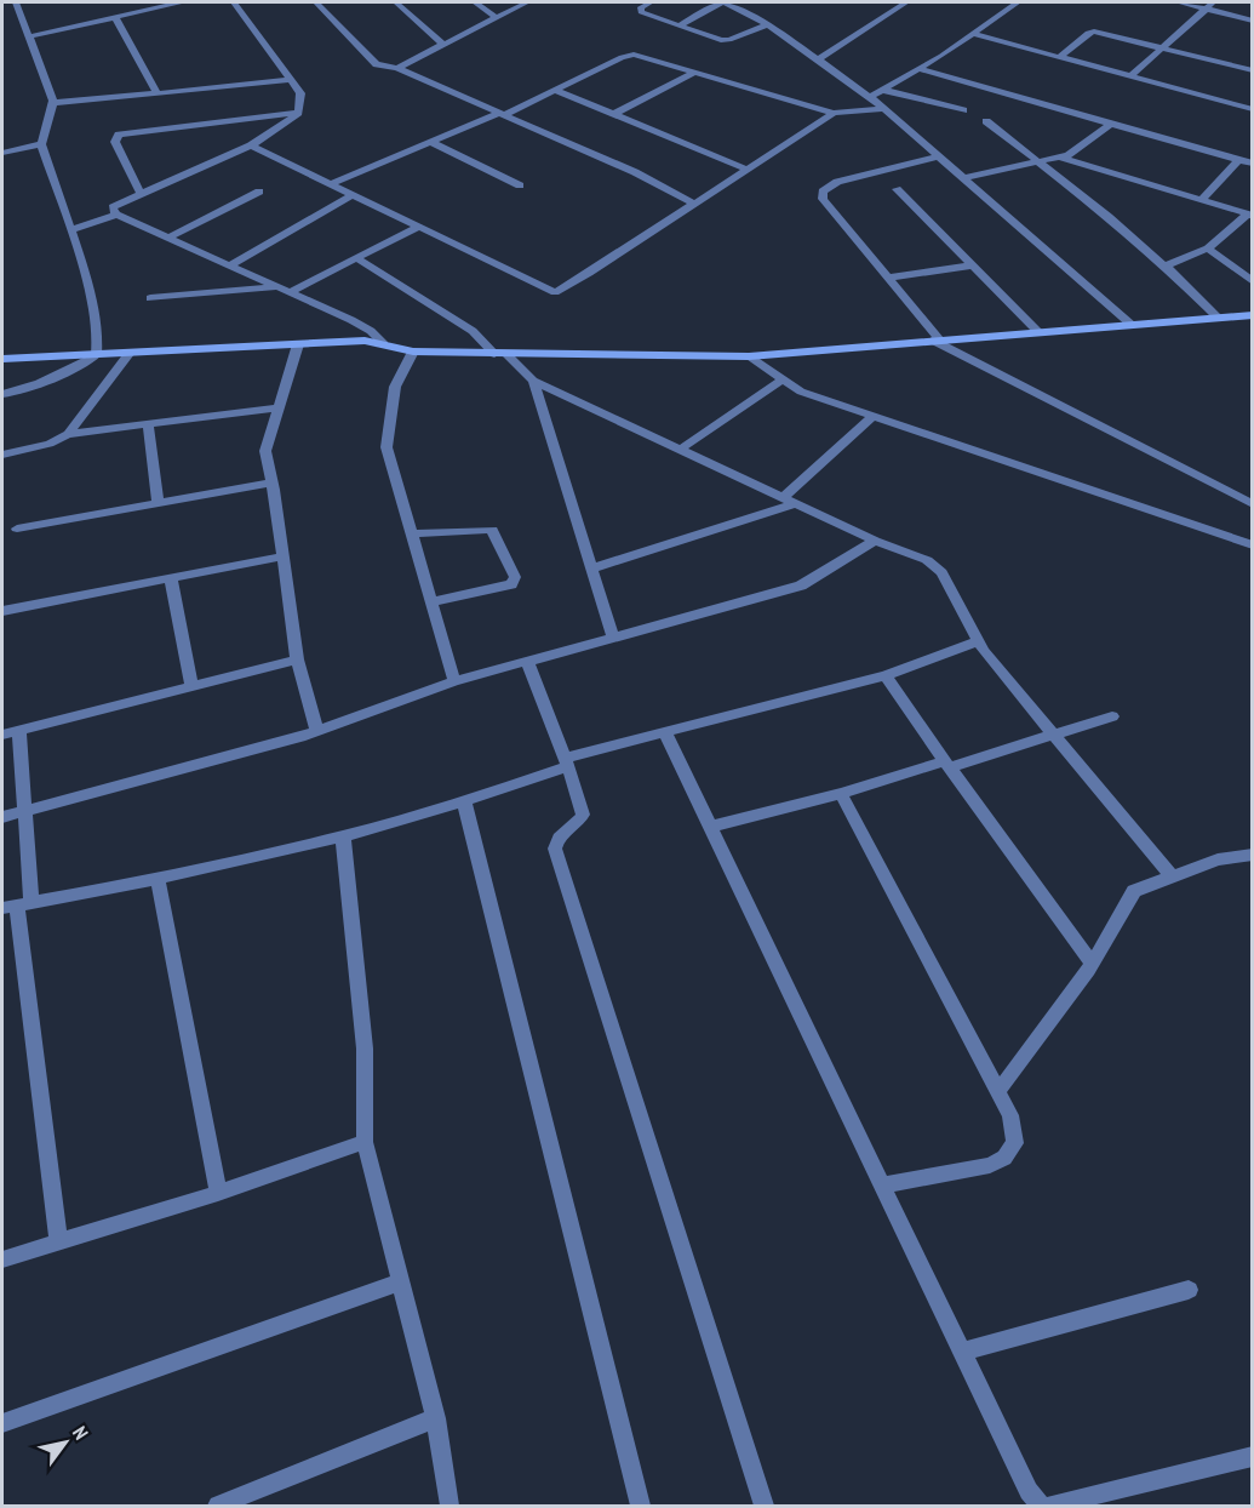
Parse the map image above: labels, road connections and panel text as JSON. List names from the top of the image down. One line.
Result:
{"north":"top right"}
